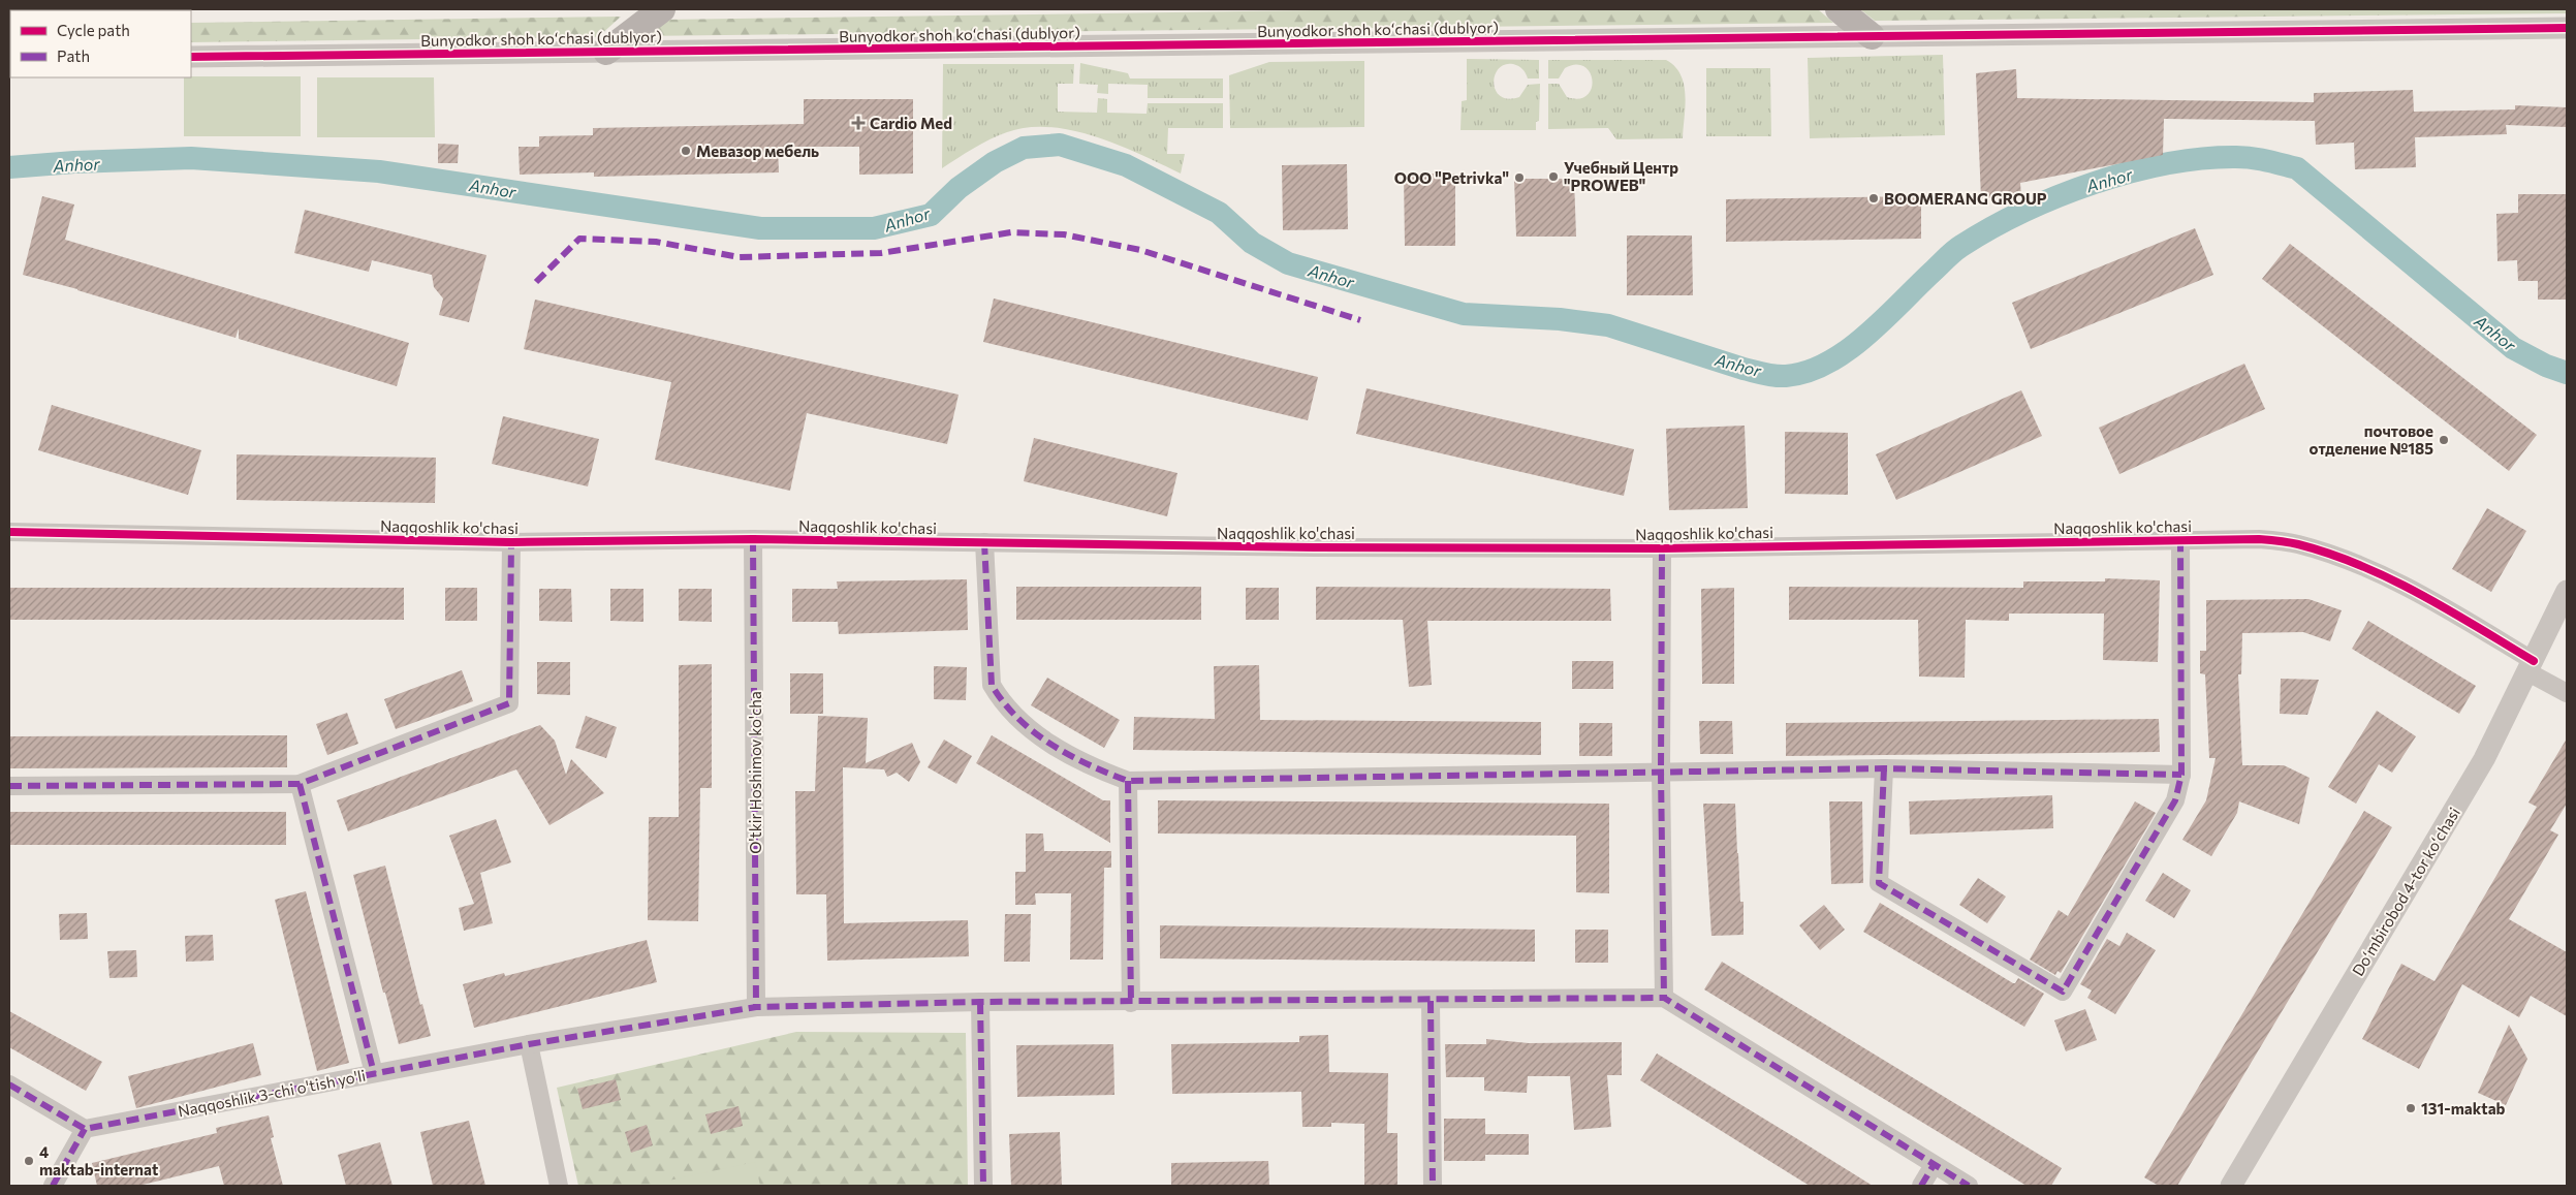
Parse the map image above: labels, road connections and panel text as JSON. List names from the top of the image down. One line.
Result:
{"streets":{"street":["Bunyodkor shoh koʻchasi (dublyor)","Naqqoshlik ko'chasi","O'tkir Hoshimov ko'cha","Doʻmbirobod 4-tor koʻchasi","Naqqoshlik 3-chi o'tish yo'li"]},"crossings":[["Naqqoshlik ko'chasi","O'tkir Hoshimov ko'cha"],["Naqqoshlik ko'chasi","Doʻmbirobod 4-tor koʻchasi"]],"water":["Anhor"],"places":{"health":["Cardio Med"],"other":["Мевазор мебель","Учебный Центр \"PROWEB\"","ООО \"Petrivka\"","BOOMERANG GROUP","почтовое отделение №185","131-maktab","4 maktab-internat"]},"legend":["Cycle path","Path"]}
